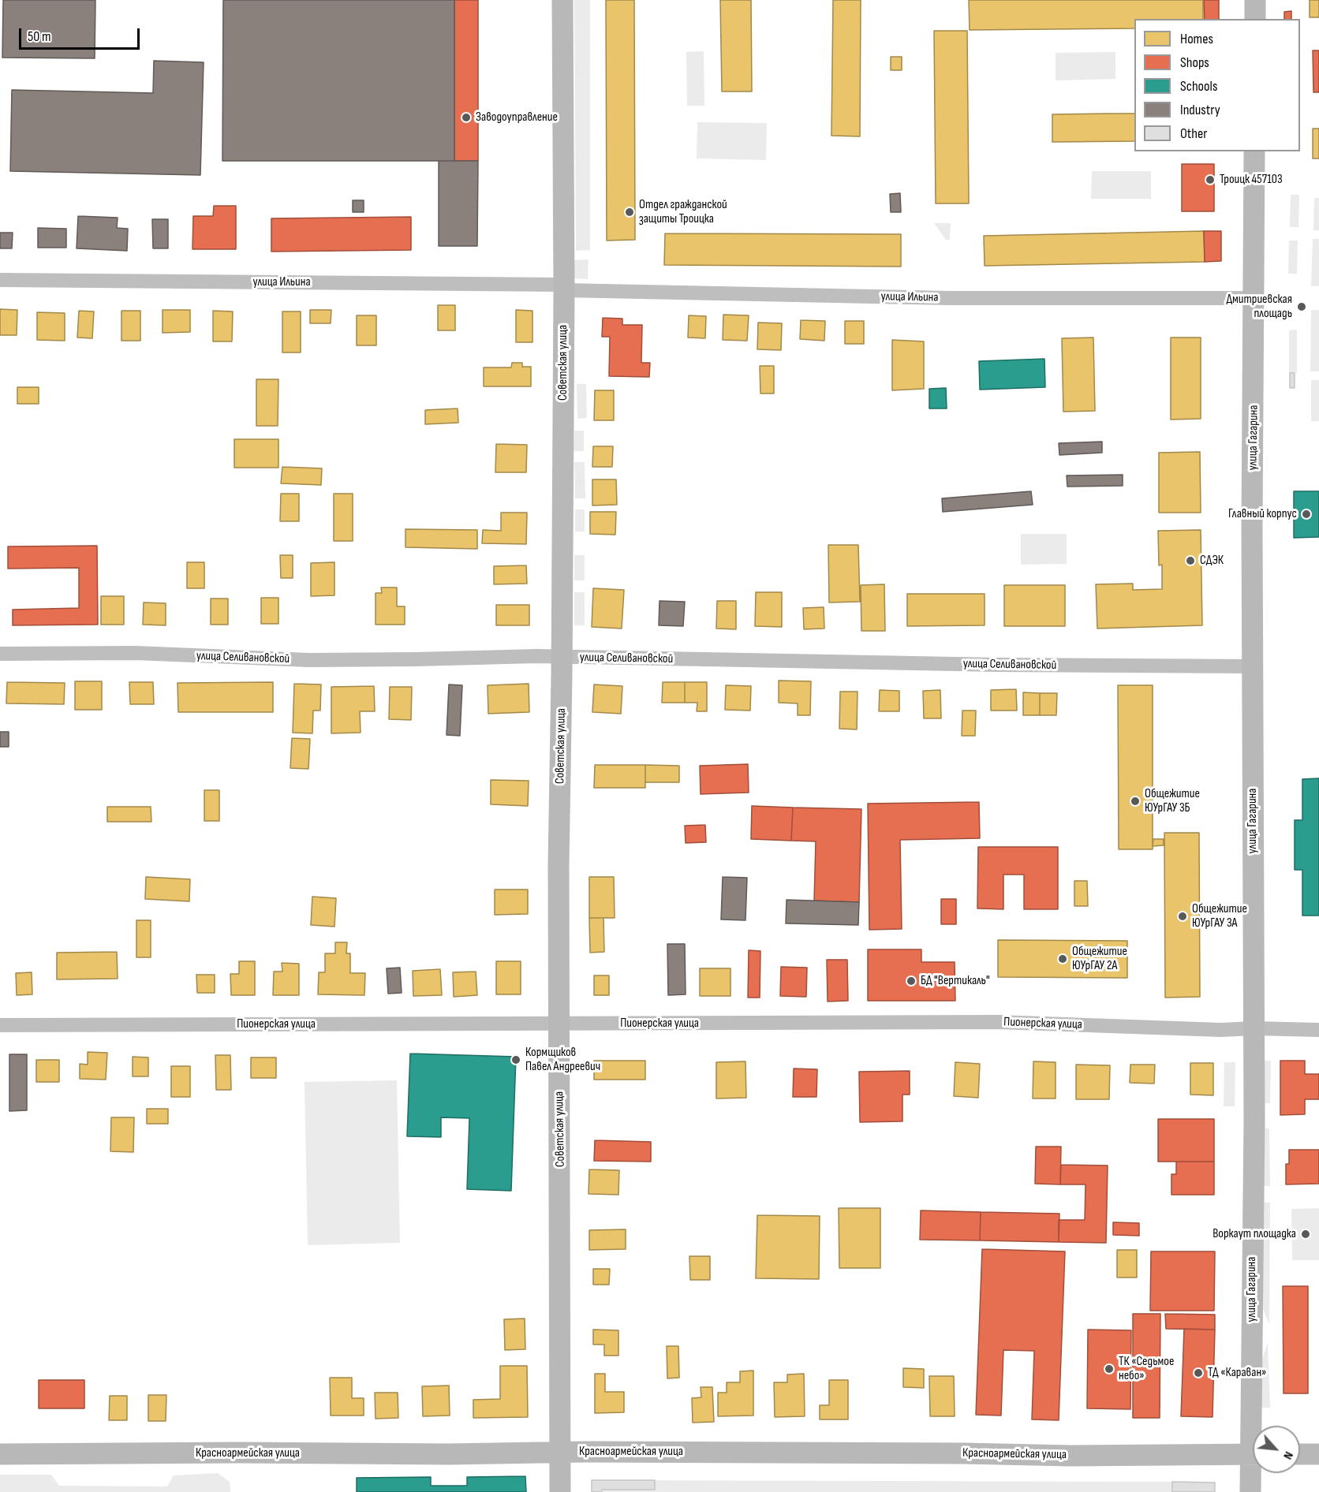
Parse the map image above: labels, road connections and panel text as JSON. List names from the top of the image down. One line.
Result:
{"streets":{"street":["улица Ильина","Советская улица","улица Гагарина","улица Селивановской","Пионерская улица","Красноармейская улица"]},"crossings":[["улица Ильина","Советская улица"],["улица Ильина","улица Гагарина"],["Советская улица","улица Селивановской"],["Советская улица","Пионерская улица"],["Советская улица","Красноармейская улица"],["улица Гагарина","улица Селивановской"],["улица Гагарина","Пионерская улица"]],"places":["Заводоуправление","Троицк 457103","Отдел гражданской защиты Троицка","Дмитриевская площадь","Главный корпус","СДЭК","Общежитие ЮУрГАУ 3Б","Общежитие ЮУрГАУ 3А","Общежитие ЮУрГАУ 2А","БД \"Вертикаль\"","Кормщиков Павел Андреевич","Воркаут площадка","ТК «Седьмое небо»","ТД «Караван»"],"legend":["Homes","Shops","Schools","Industry","Other"],"scale_bar":"50 m","north":"bottom right"}
